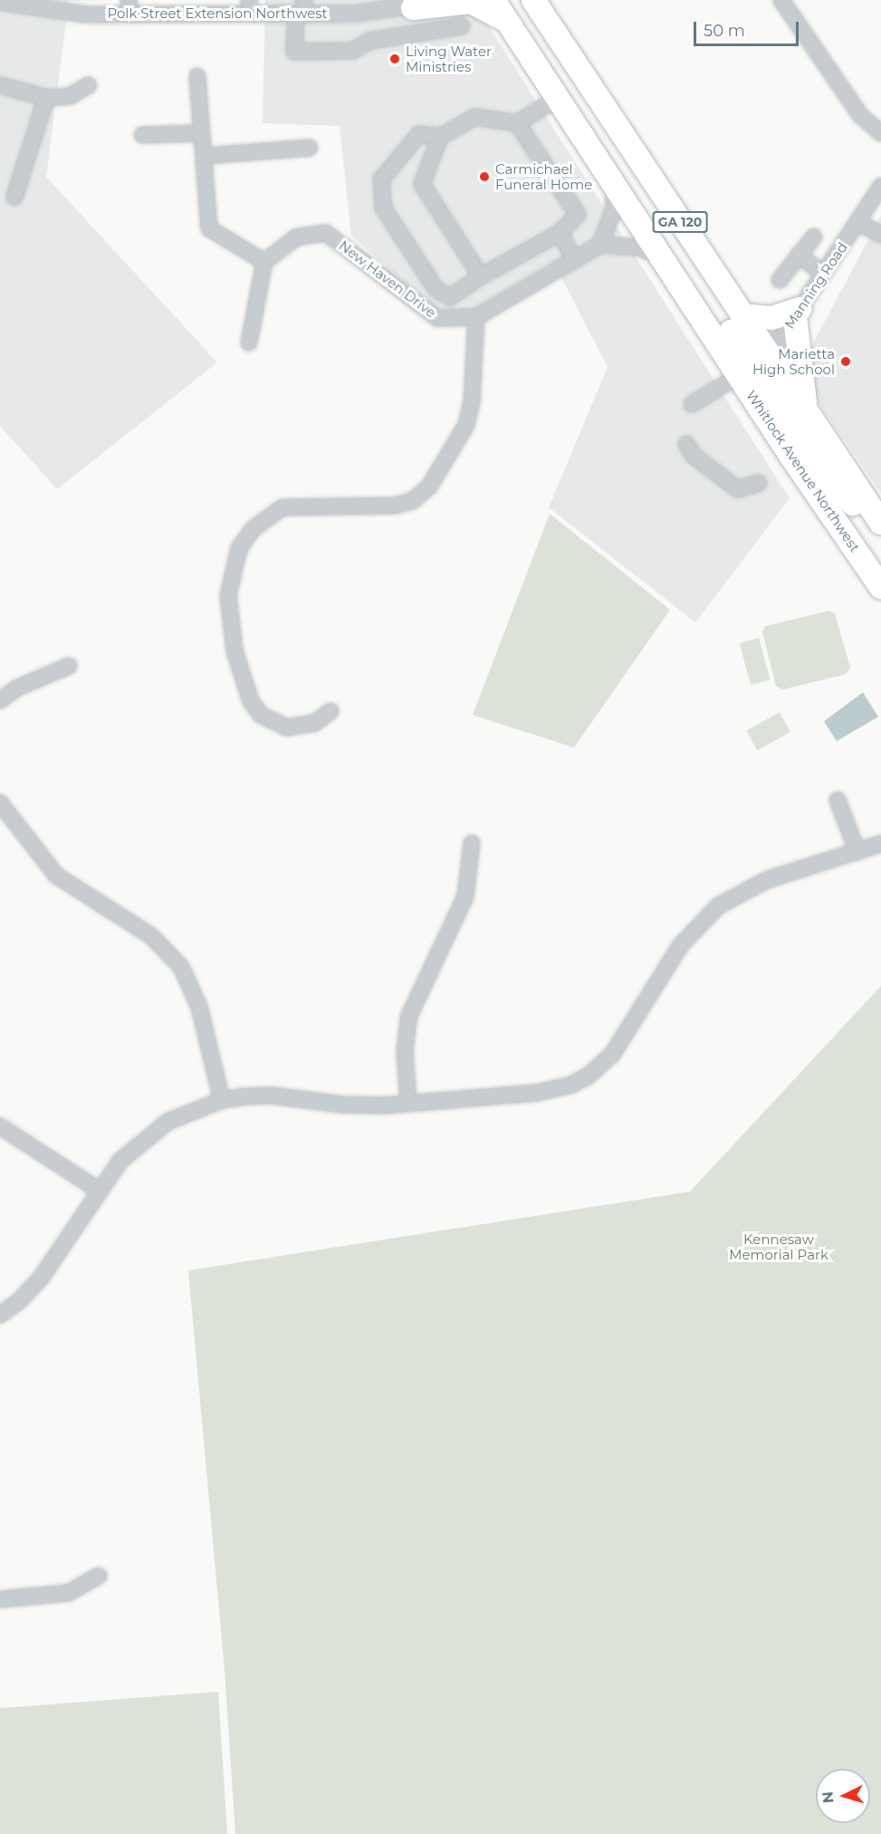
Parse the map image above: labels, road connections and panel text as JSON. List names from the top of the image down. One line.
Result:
{"streets":{"highway":["GA 120","Whitlock Avenue Northwest"],"street":["Polk Street Extension Northwest","New Haven Drive","Manning Road"]},"crossings":[["Manning Road","Whitlock Avenue Northwest"]],"parks":["Kennesaw Memorial Park"],"places":["Living Water Ministries","Carmichael Funeral Home","Marietta High School"],"scale_bar":"50 m","north":"left"}
